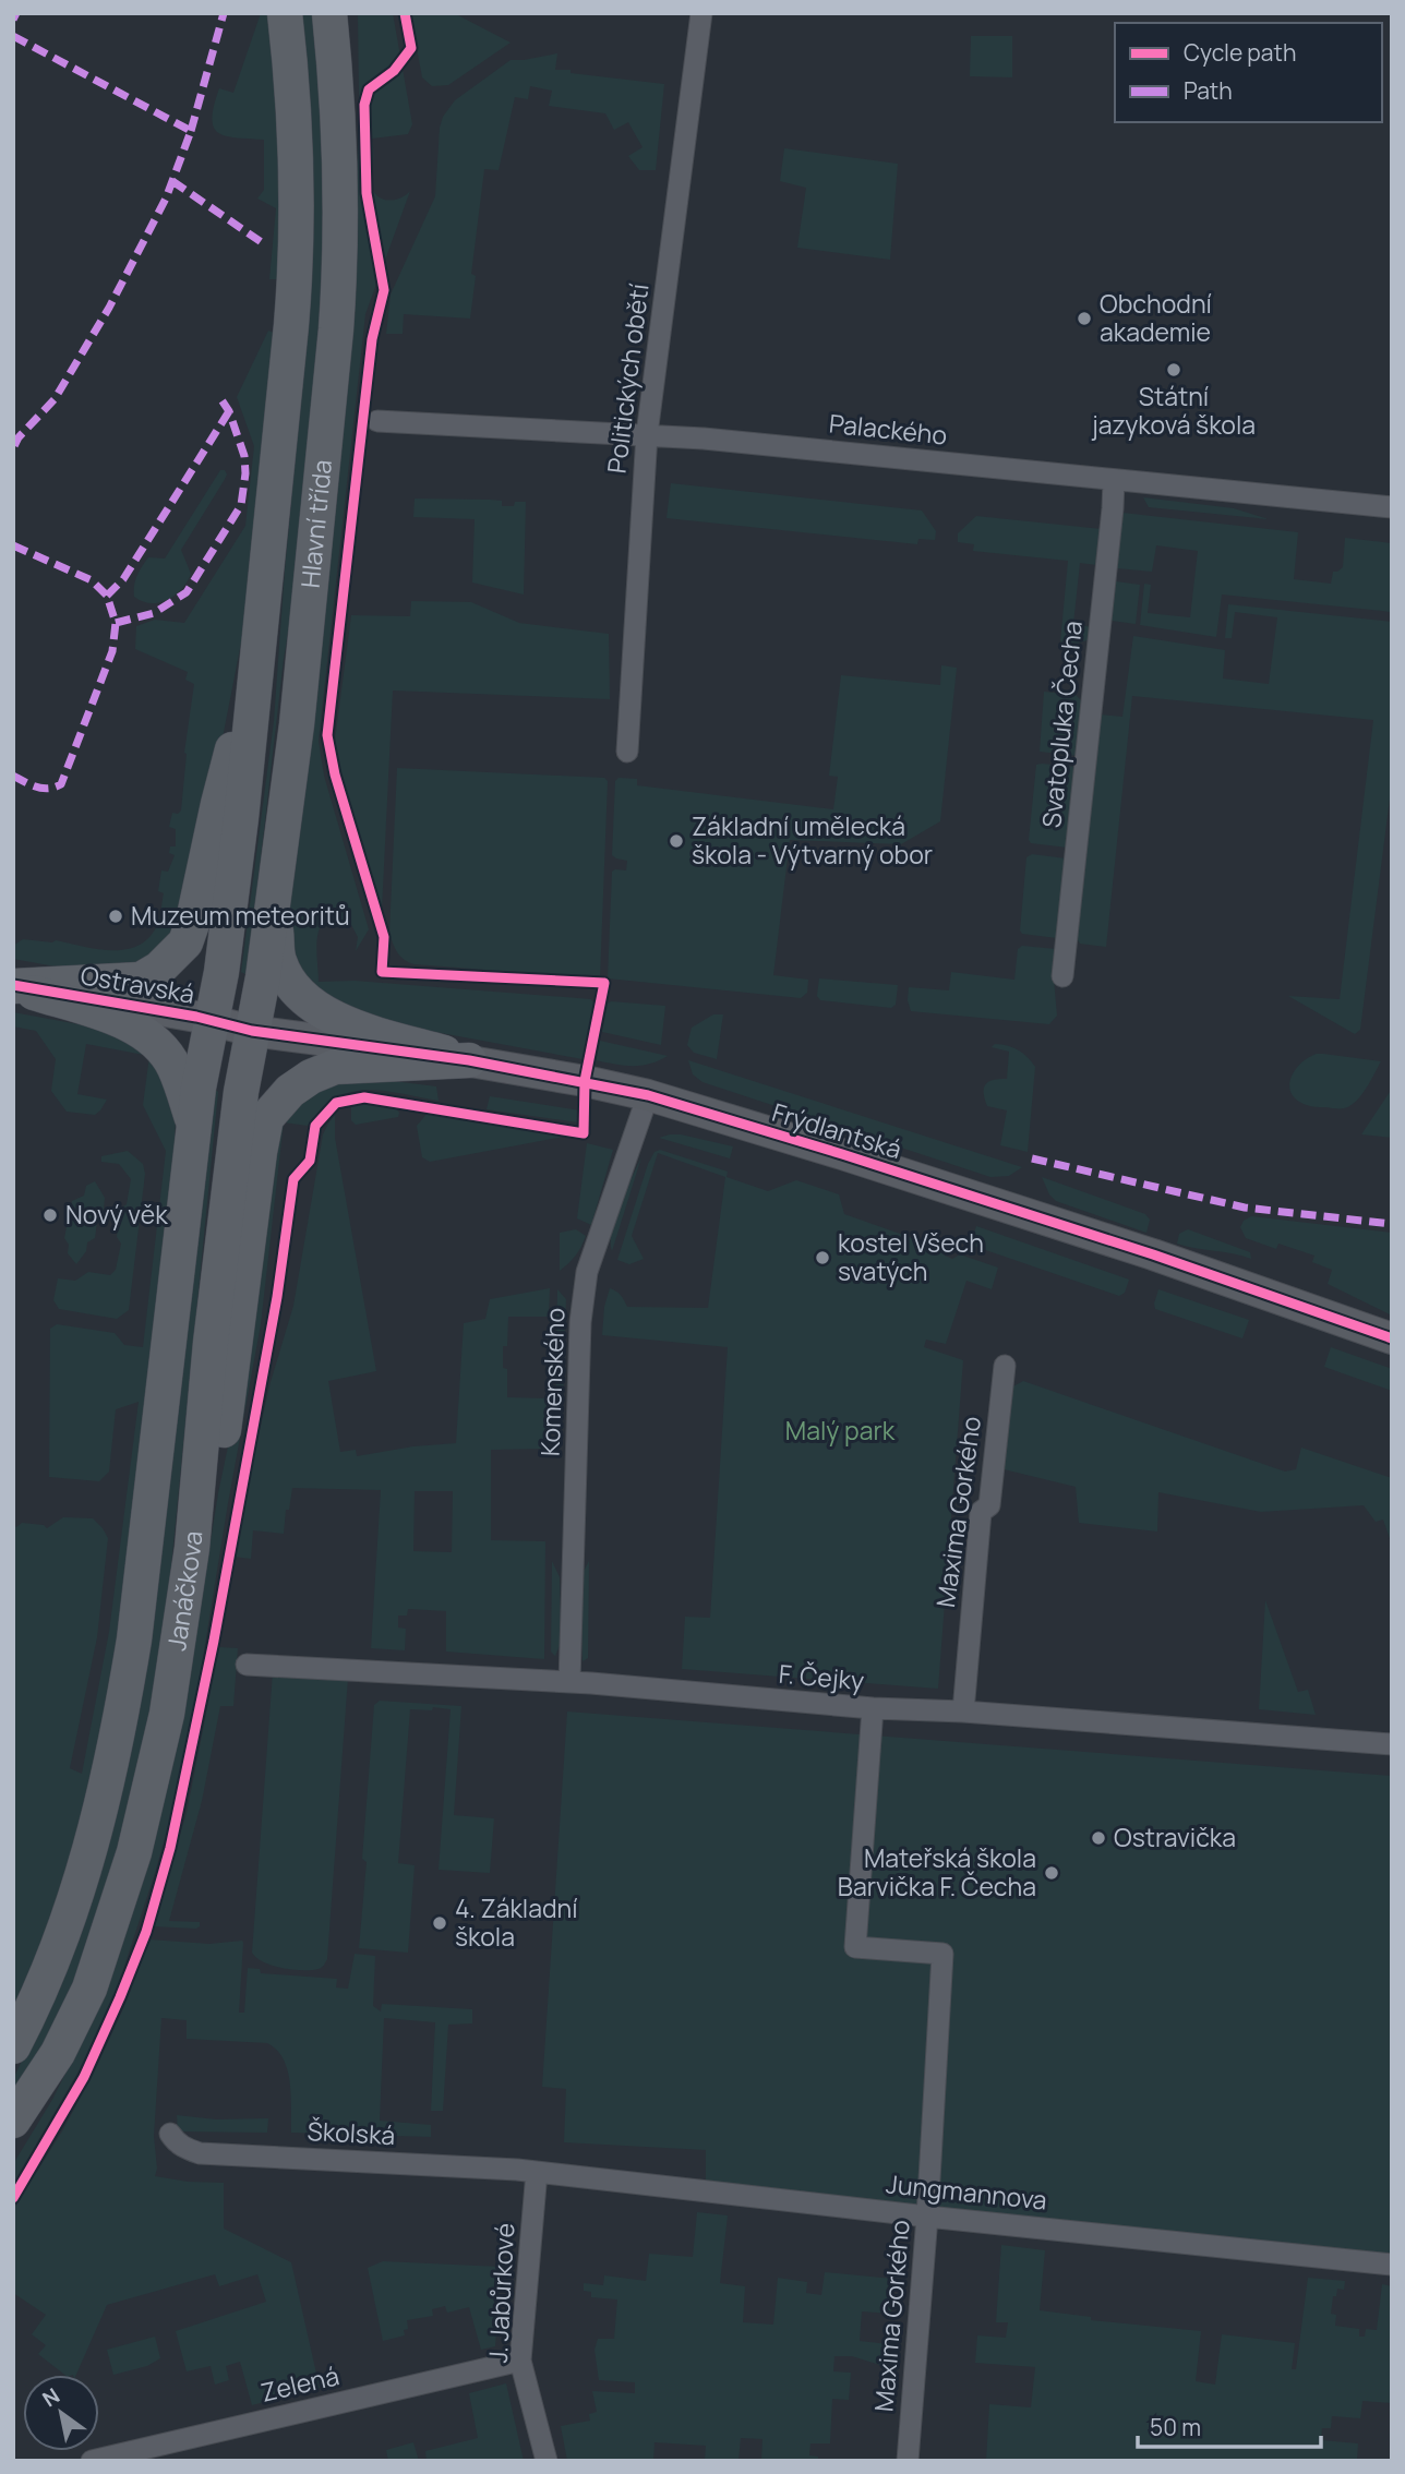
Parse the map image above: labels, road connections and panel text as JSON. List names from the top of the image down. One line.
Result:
{"streets":{"main road":["Hlavní třída","Janáčkova"],"street":["Politických obětí","Palackého","Svatopluka Čecha","Ostravská","Frýdlantská","Komenského","Maxima Gorkého","F. Čejky","Školská","Jungmannova","J. Jabůrkové","Zelená"]},"crossings":[["Politických obětí","Palackého"],["Palackého","Svatopluka Čecha"],["Hlavní třída","Ostravská"],["Hlavní třída","Frýdlantská"],["Hlavní třída","Janáčkova"],["Ostravská","Frýdlantská"],["Ostravská","Janáčkova"],["Frýdlantská","Komenského"],["Frýdlantská","Janáčkova"],["Komenského","F. Čejky"],["Maxima Gorkého","F. Čejky"],["Maxima Gorkého","Jungmannova"],["Školská","Jungmannova"],["Školská","J. Jabůrkové"],["Jungmannova","J. Jabůrkové"],["J. Jabůrkové","Zelená"]],"parks":["Malý park"],"places":["Obchodní akademie","Státní jazyková škola","Základní umělecká škola - Výtvarný obor","Muzeum meteoritů","Nový věk","kostel Všech svatých","Ostravička","Mateřská škola Barvička F. Čecha","4. Základní škola"],"legend":["Cycle path","Path"],"scale_bar":"50 m","north":"top left"}
